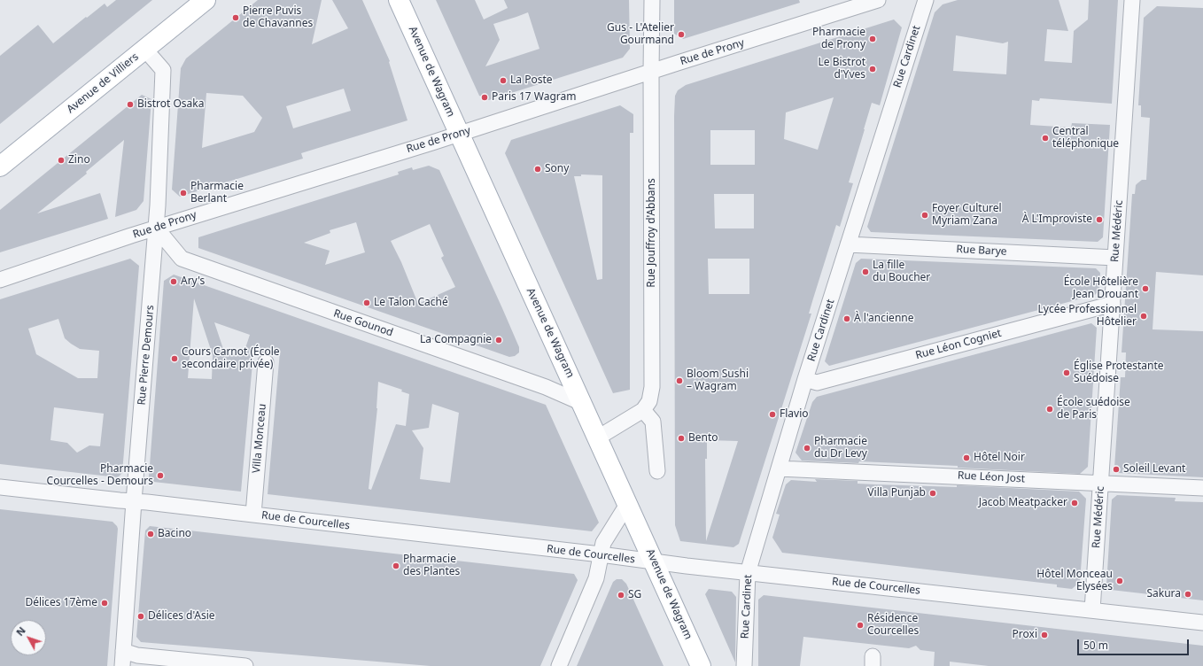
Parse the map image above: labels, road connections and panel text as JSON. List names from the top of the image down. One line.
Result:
{"streets":{"main road":["Avenue de Wagram","Avenue de Villiers"],"street":["Rue de Prony","Rue Cardinet","Rue Médéric","Rue Jouffroy d'Abbans","Rue Barye","Rue Gounod","Rue Léon Cogniet","Rue Pierre Demours","Villa Monceau","Rue Léon Jost","Rue de Courcelles"]},"crossings":[["Rue de Prony","Avenue de Wagram"],["Rue de Prony","Rue Jouffroy d'Abbans"],["Rue de Prony","Rue Gounod"],["Rue de Prony","Rue Pierre Demours"],["Rue Cardinet","Rue Barye"],["Rue Cardinet","Rue Léon Cogniet"],["Rue Cardinet","Rue Léon Jost"],["Rue Cardinet","Rue de Courcelles"],["Avenue de Wagram","Rue Gounod"],["Avenue de Wagram","Rue de Courcelles"],["Avenue de Villiers","Rue Pierre Demours"],["Rue Médéric","Rue Barye"],["Rue Médéric","Rue Léon Cogniet"],["Rue Médéric","Rue Léon Jost"],["Rue Médéric","Rue de Courcelles"],["Rue Gounod","Rue Pierre Demours"],["Rue Pierre Demours","Rue de Courcelles"],["Villa Monceau","Rue de Courcelles"]],"places":["Pierre Puvis de Chavannes","Gus - L'Atelier Gourmand","Pharmacie de Prony","Le Bistrot d'Yves","La Poste","Paris 17 Wagram","Bistrot Osaka","Central téléphonique","Zino","Sony","Pharmacie Berlant","Foyer Culturel Myriam Zana","À L'Improviste","La fille du Boucher","Ary's","École Hôtelière Jean Drouant","Le Talon Caché","Lycée Professionnel Hôtelier","À l'ancienne","La Compagnie","Cours Carnot (École secondaire privée)","Église Protestante Suédoise","Bloom Sushi – Wagram","École suédoise de Paris","Flavio","Bento","Pharmacie du Dr Levy","Hôtel Noir","Soleil Levant","Pharmacie Courcelles - Demours","Villa Punjab","Jacob Meatpacker","Bacino","Pharmacie des Plantes","Hôtel Monceau Elysées","Sakura","SG","Délices 17ème","Délices d'Asie","Résidence Courcelles","Proxi"],"scale_bar":"50 m","north":"top left"}
